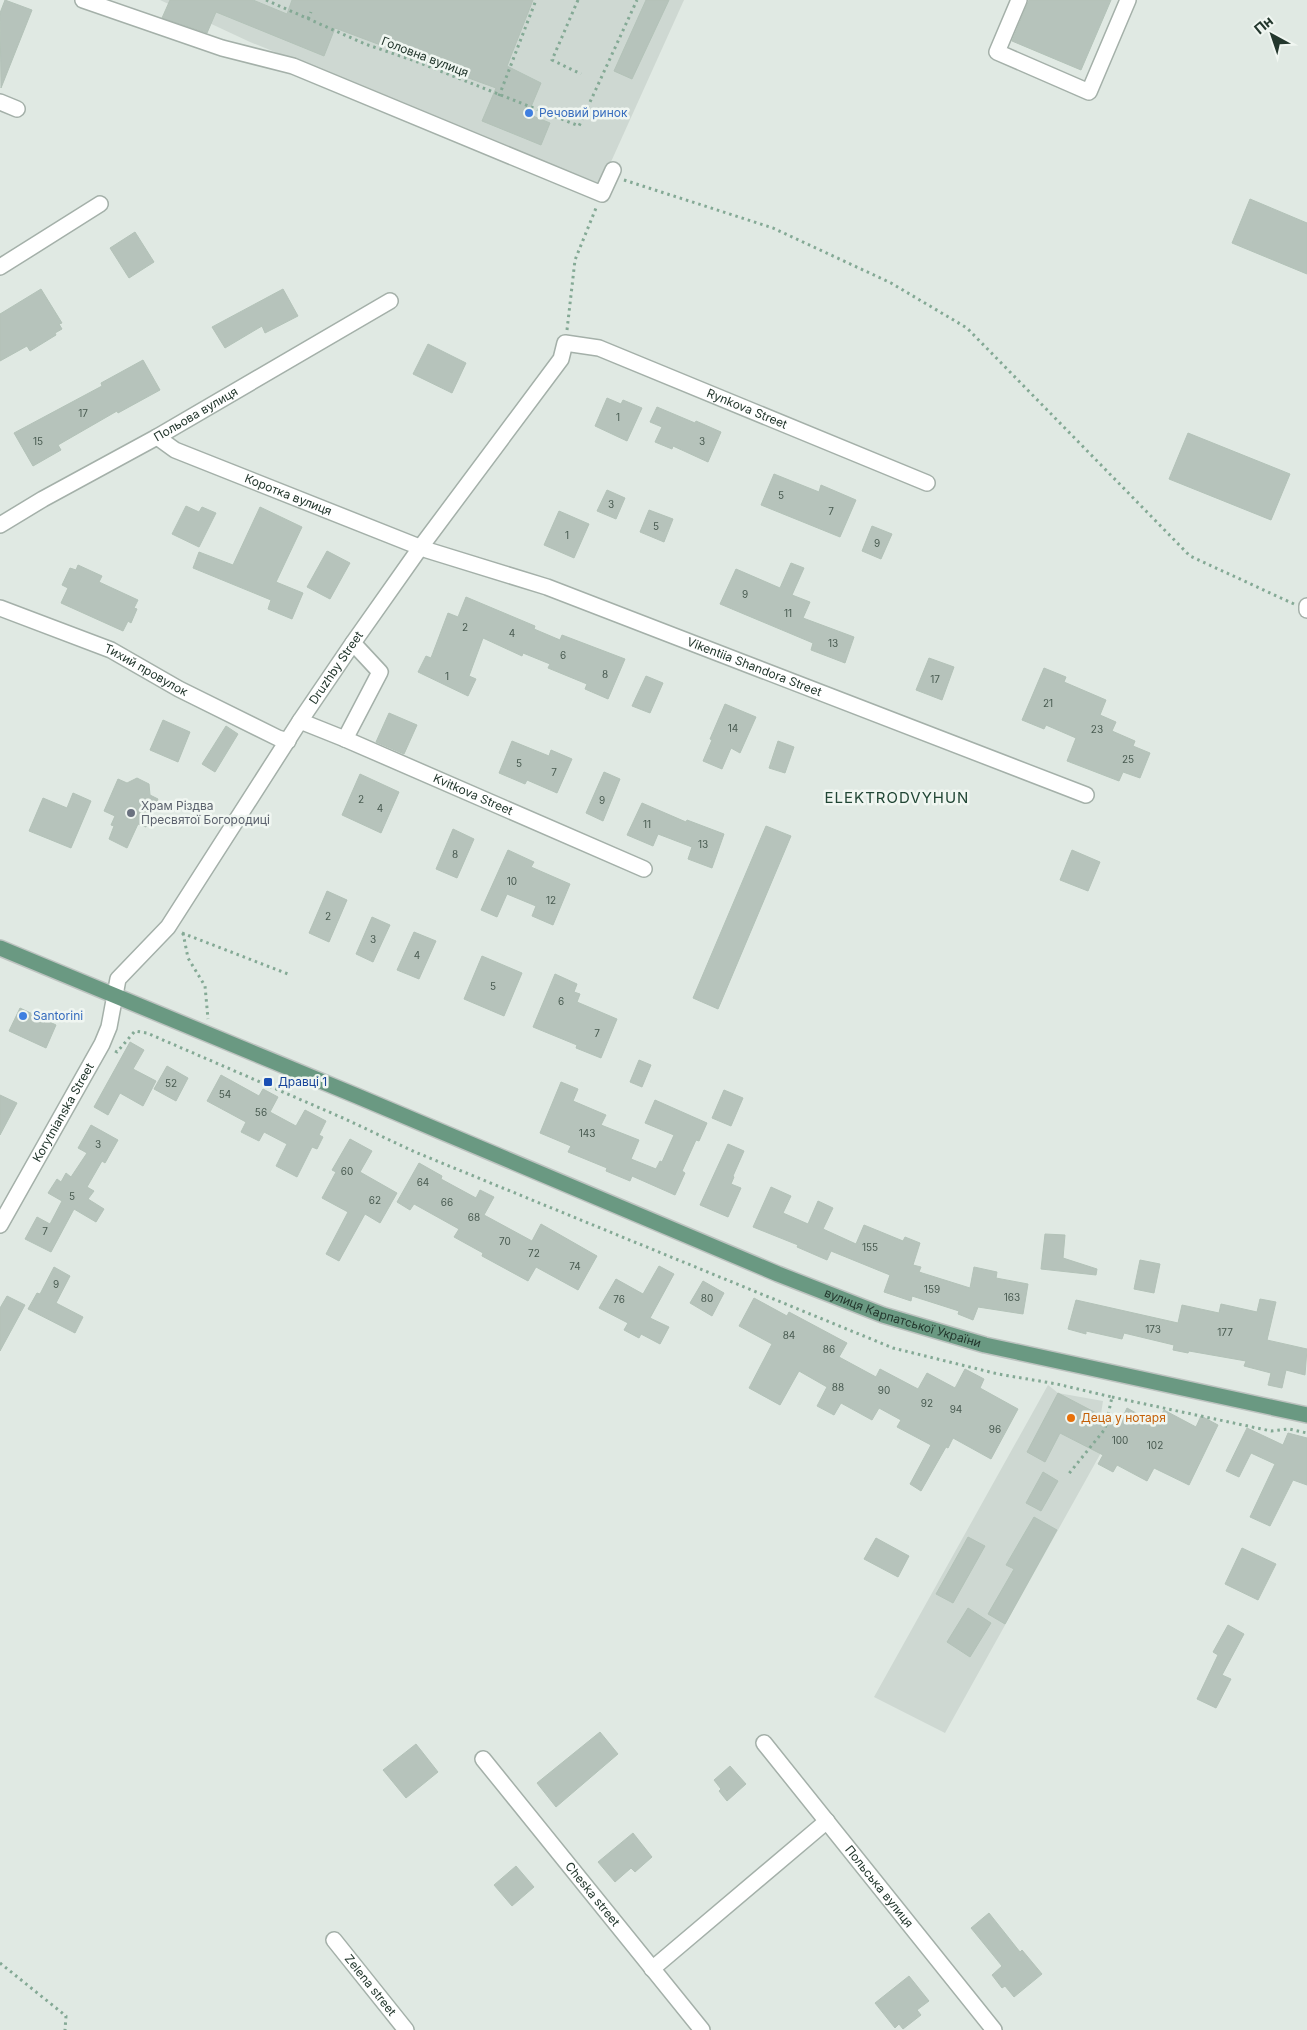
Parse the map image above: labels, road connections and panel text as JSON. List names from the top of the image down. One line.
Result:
{"streets":{"main road":["вулиця Карпатської України"],"street":["Rynkova Street","Польова вулиця","Коротка вулиця","Vikentiia Shandora Street","Druzhby Street","Тихий провулок","Kvitkova Street","Korytnianska Street","Польська вулиця","Cheska street","Zelena street"],"path":["Головна вулиця"]},"crossings":[["Rynkova Street","Druzhby Street"],["Польова вулиця","Коротка вулиця"],["Коротка вулиця","Vikentiia Shandora Street"],["Коротка вулиця","Druzhby Street"],["Vikentiia Shandora Street","Druzhby Street"],["Druzhby Street","Тихий провулок"],["Druzhby Street","Kvitkova Street"],["Druzhby Street","Korytnianska Street"],["Druzhby Street","вулиця Карпатської України"],["Korytnianska Street","вулиця Карпатської України"]],"districts":["ELEKTRODVYHUN"],"places":{"other":["Речовий ринок","Храм Різдва Пресвятої Богородиці","Santorini","Деца у нотаря"],"transit":["Дравці 1"]},"house_numbers":["17","1","15","3","5","3","7","5","1","9","9","11","2","4","13","6","8","1","17","21","14","23","25","5","7","2","9","4","11","13","8","10","12","2","3","4","5","6","7","52","54","56","143","3","60","64","5","62","66","68","7","70","155","72","74","9","159","163","80","76","173","177","84","86","88","90","92","94","96","100","102"],"north":"top left"}
